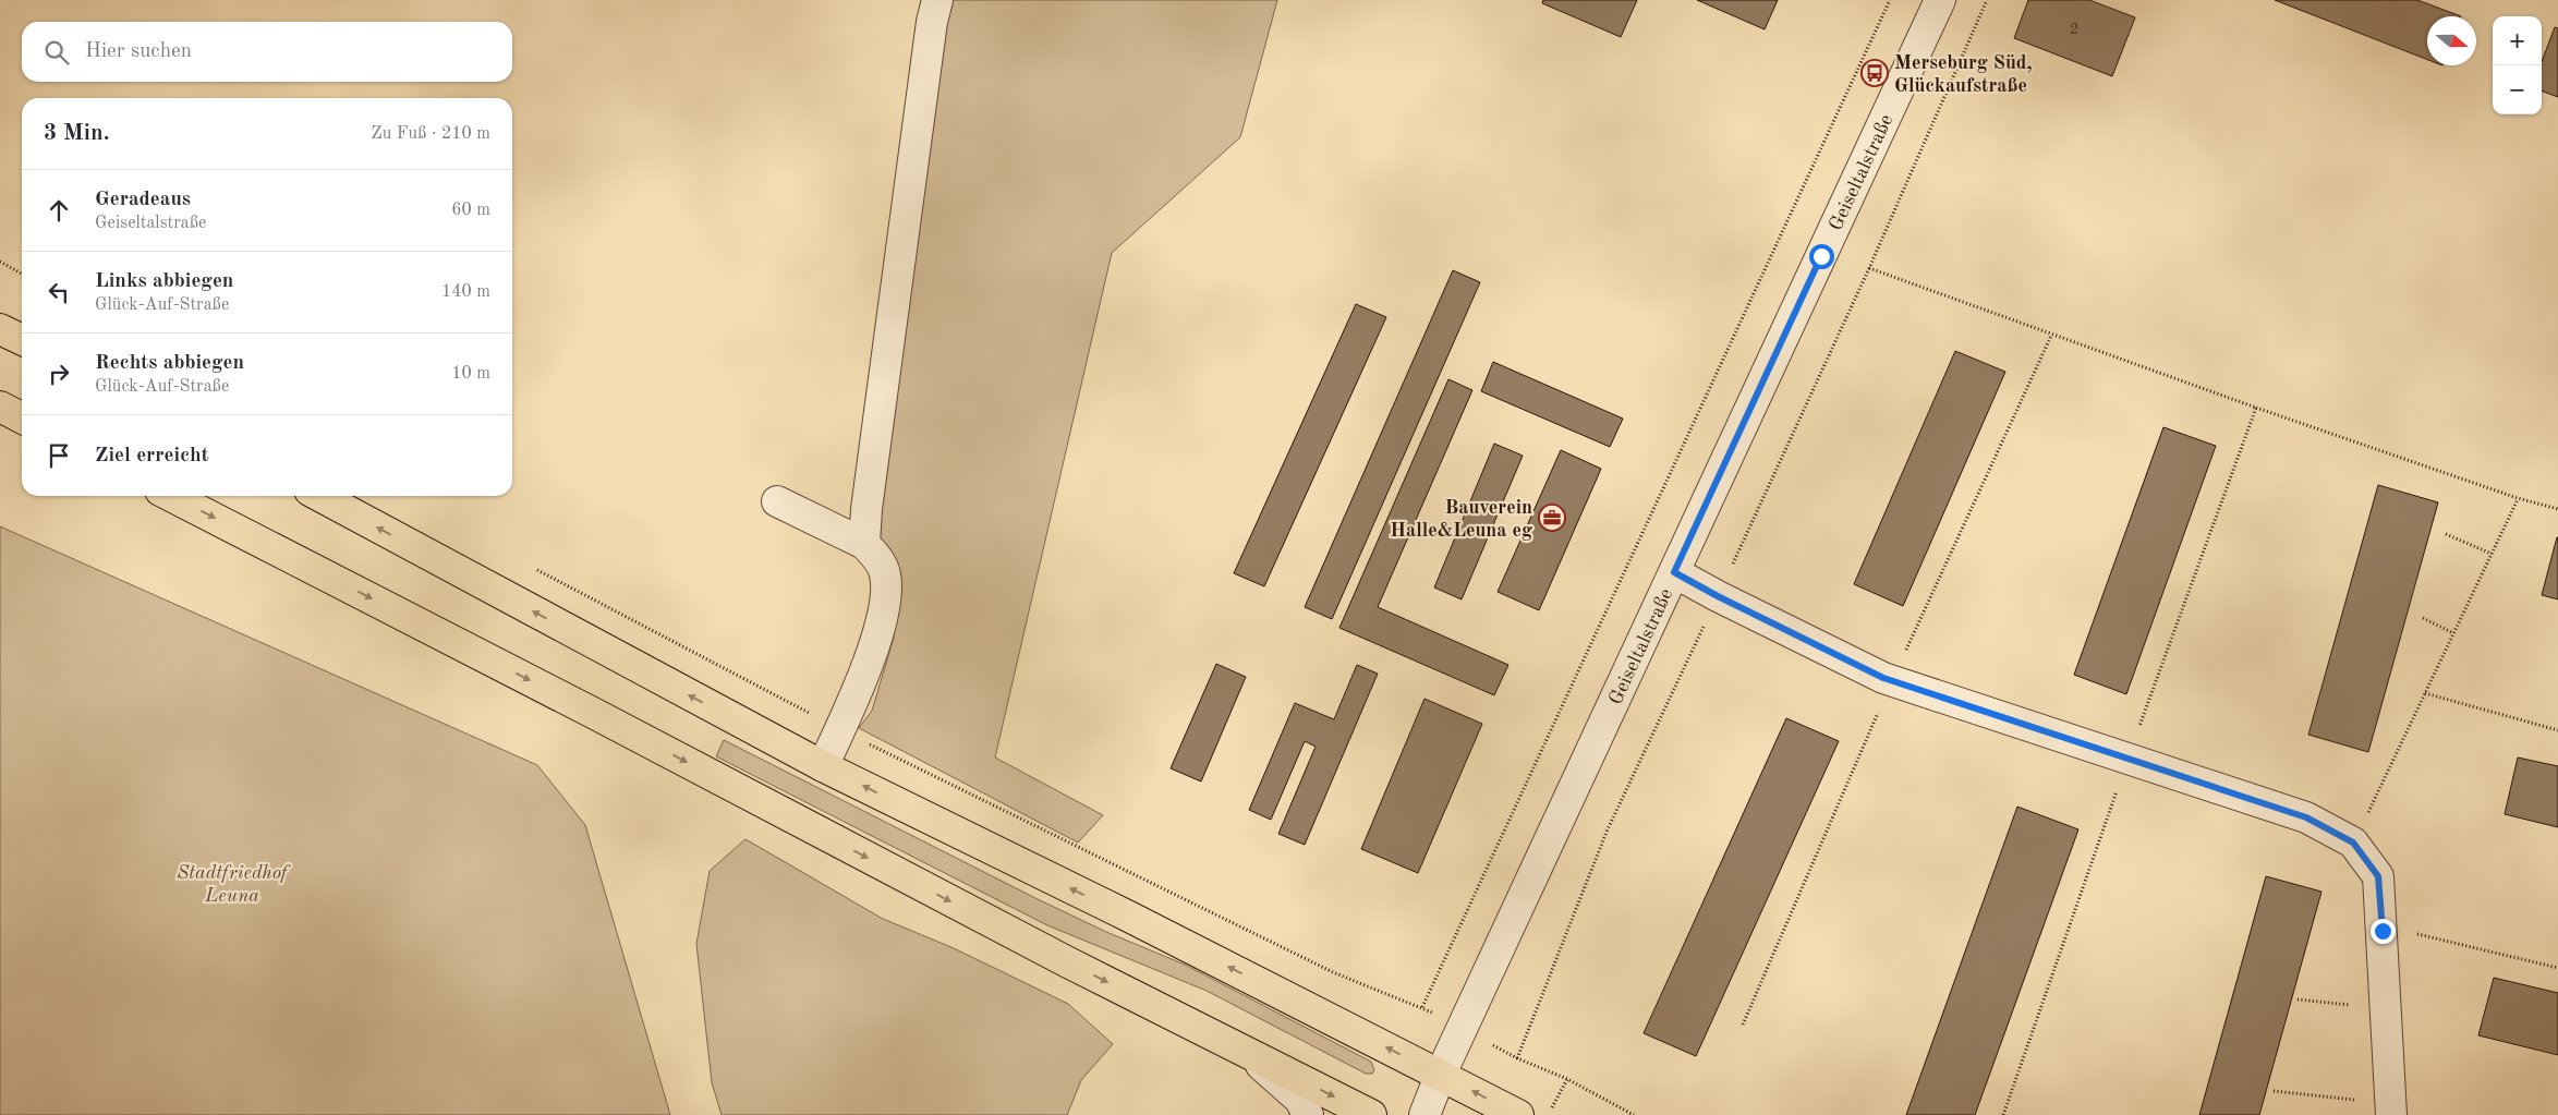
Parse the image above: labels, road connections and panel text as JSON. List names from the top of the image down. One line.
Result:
{"streets":{"street":["Geiseltalstraße"]},"parks":["Stadtfriedhof Leuna"],"places":{"bus stop":["Merseburg Süd, Glückaufstraße"],"office":["Bauverein Halle&Leuna eg"]},"house_numbers":["2"],"north":"right","page":{"map_buttons":["+","−"],"search":"Hier suchen","heading":["3 Min.","Zu Fuß · 210 m"],"list":[["Geradeaus","Geiseltalstraße","60 m"],["Links abbiegen","Glück-Auf-Straße","140 m"],["Rechts abbiegen","Glück-Auf-Straße","10 m"],"Ziel erreicht"]}}
